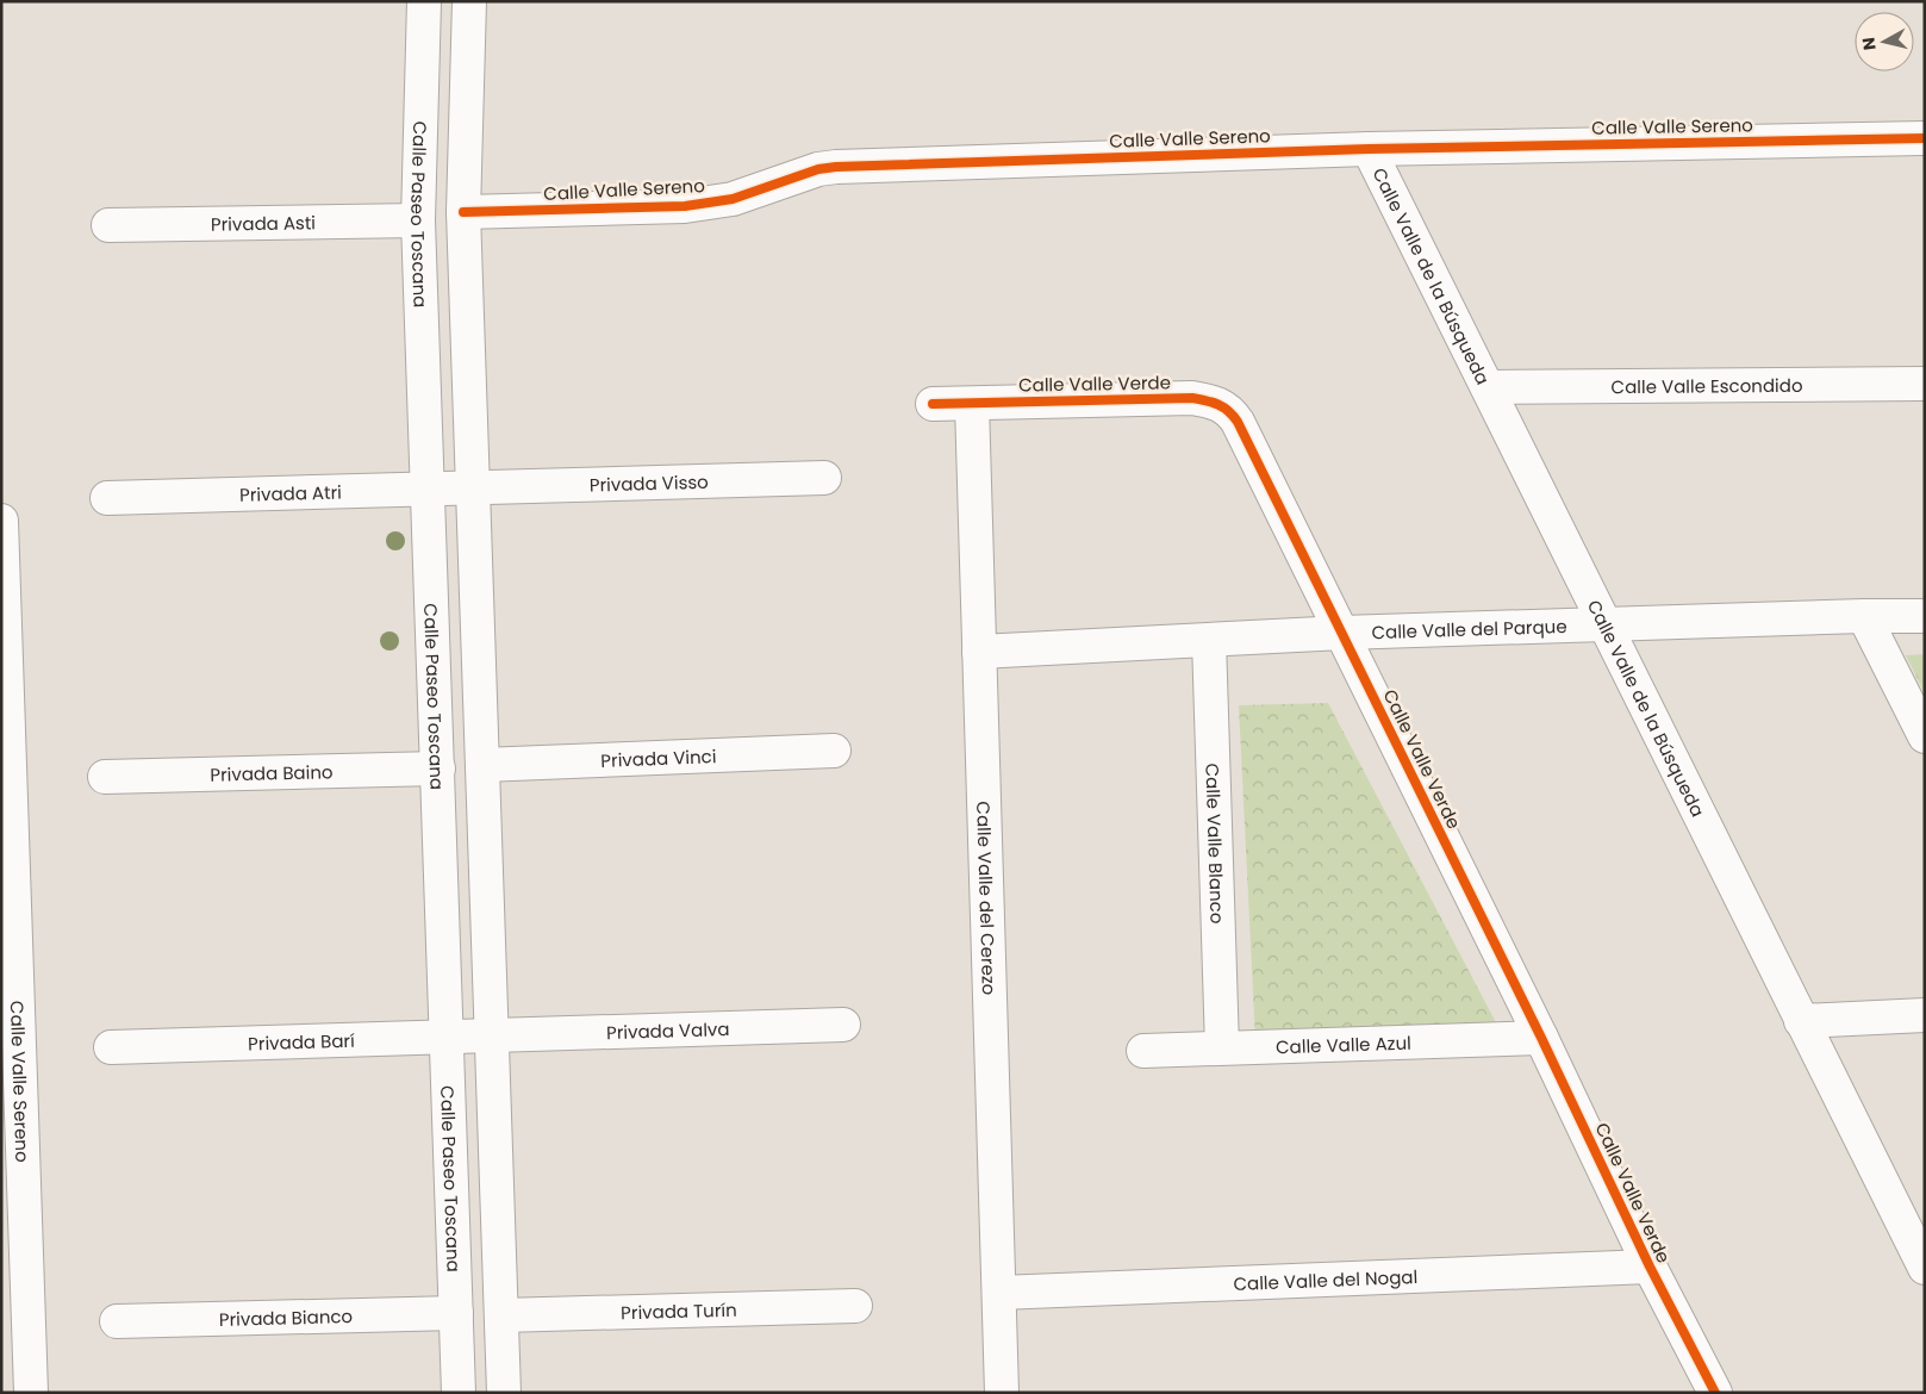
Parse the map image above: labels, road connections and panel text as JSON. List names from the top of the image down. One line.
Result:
{"streets":{"street":["Calle Valle Sereno","Calle Paseo Toscana","Privada Asti","Calle Valle de la Búsqueda","Calle Valle Verde","Calle Valle Escondido","Privada Visso","Privada Atri","Calle Valle del Parque","Privada Vinci","Privada Baino","Calle Valle Blanco","Calle Valle del Cerezo","Privada Valva","Privada Barí","Calle Valle Azul","Calle Valle del Nogal","Privada Turín","Privada Bianco"]},"crossings":[["Calle Valle Sereno","Calle Valle de la Búsqueda"],["Calle Paseo Toscana","Privada Asti"],["Calle Paseo Toscana","Privada Atri"],["Calle Paseo Toscana","Privada Baino"],["Calle Paseo Toscana","Privada Barí"],["Calle Paseo Toscana","Privada Bianco"],["Calle Valle de la Búsqueda","Calle Valle Escondido"],["Calle Valle de la Búsqueda","Calle Valle del Parque"],["Calle Valle Verde","Calle Valle del Parque"],["Calle Valle Verde","Calle Valle del Cerezo"],["Calle Valle Verde","Calle Valle Azul"],["Calle Valle Verde","Calle Valle del Nogal"],["Privada Visso","Privada Atri"],["Calle Valle del Parque","Calle Valle Blanco"],["Calle Valle del Parque","Calle Valle del Cerezo"],["Calle Valle Blanco","Calle Valle Azul"],["Calle Valle del Cerezo","Calle Valle del Nogal"],["Privada Valva","Privada Barí"]],"north":"left"}
